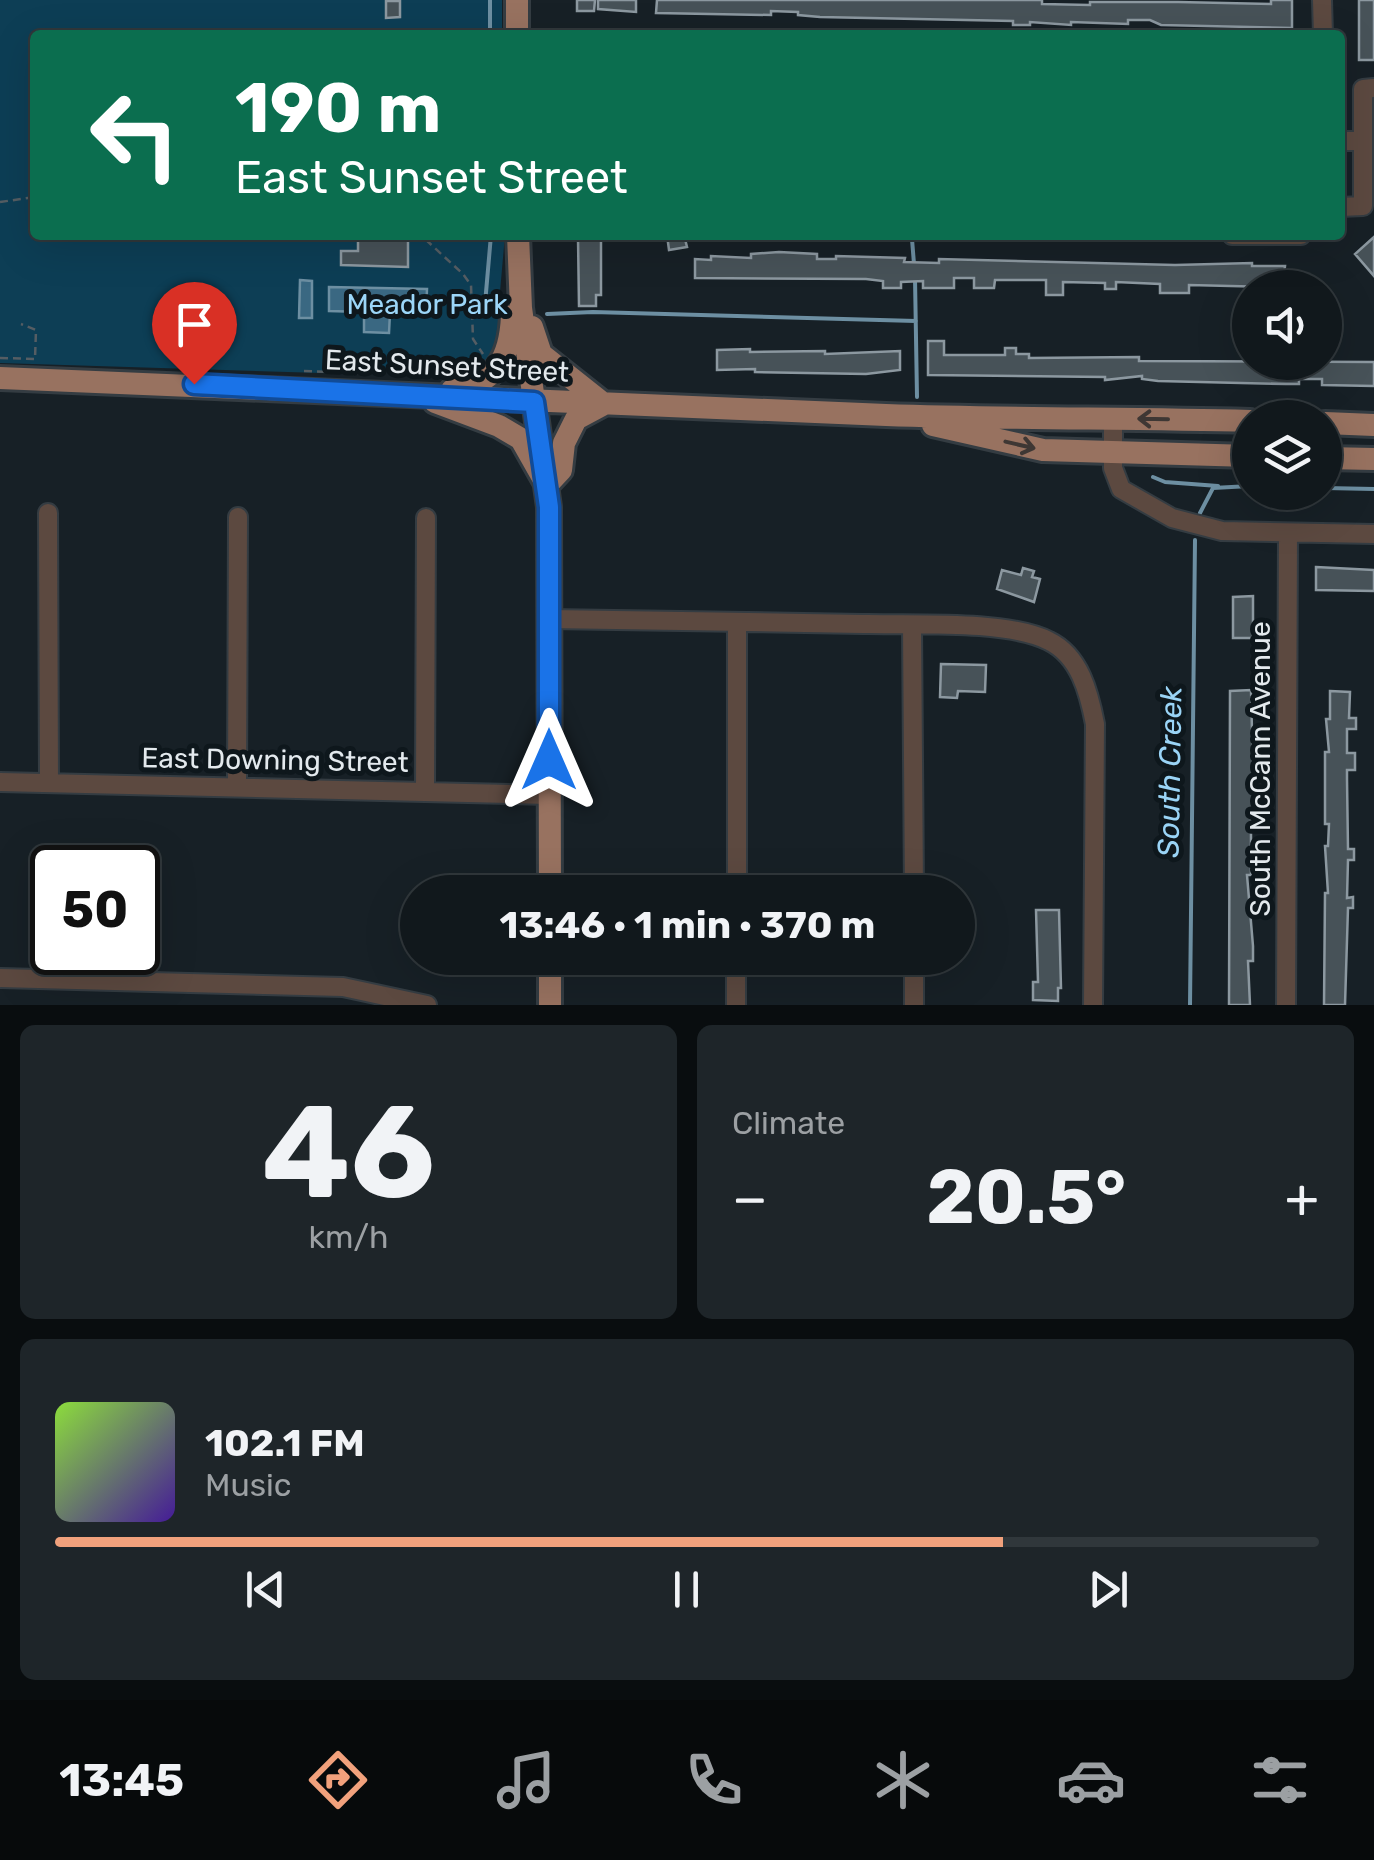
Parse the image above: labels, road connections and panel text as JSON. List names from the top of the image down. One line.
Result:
{"streets":{"main road":["East Sunset Street"],"street":["East Downing Street","South McCann Avenue"]},"water":["South Creek"],"parks":["Meador Park"],"page":{"turn":["190 m","East Sunset Street"],"limit":"50","trip":"13:46 · 1 min · 370 m","tile":[["46","km/h"],"Climate"],"heat":["−","20.5°","+"],"song":["102.1 FM","Music"],"tabs":"13:45"}}
